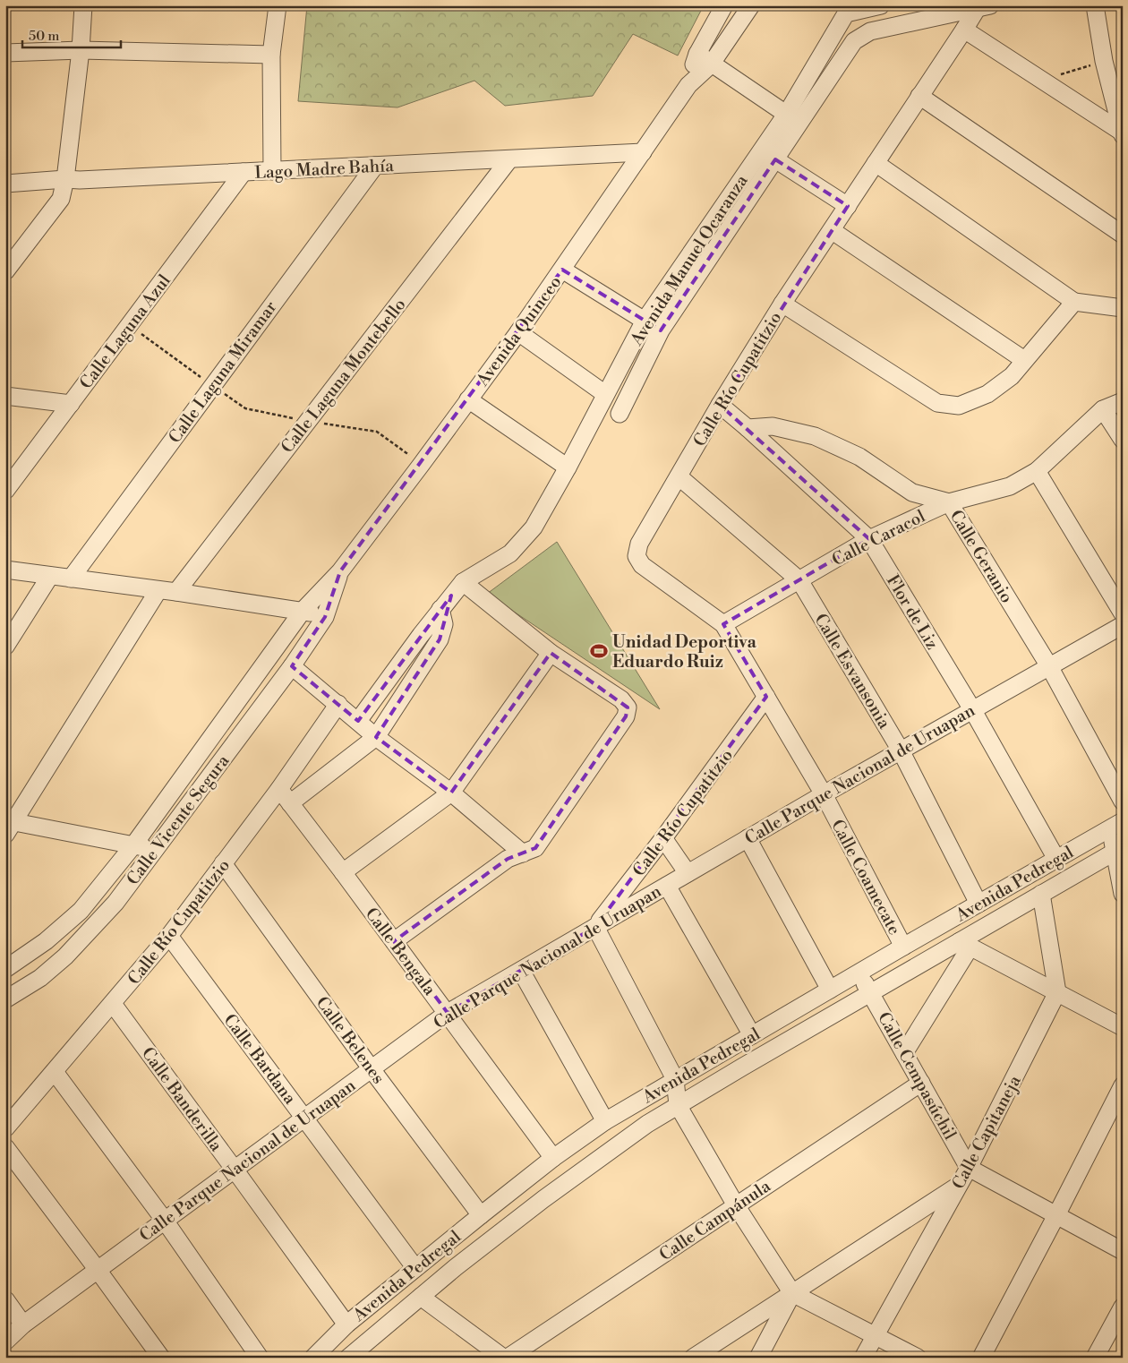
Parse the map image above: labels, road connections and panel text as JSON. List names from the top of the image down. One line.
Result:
{"streets":{"street":["Lago Madre Bahía","Avenida Manuel Ocaranza","Avenida Quinceo","Calle Laguna Azul","Calle Laguna Miramar","Calle Laguna Montebello","Calle Río Cupatitzio","Calle Caracol","Calle Geranio","Flor de Liz","Calle Esvansonia","Calle Parque Nacional de Uruapan","Calle Vicente Segura","Calle Coamecate","Avenida Pedregal","Calle Bengala","Calle Belenes","Calle Bardana","Calle Cempasúchil","Calle Banderilla","Calle Capitaneja","Calle Campánula"]},"crossings":[["Lago Madre Bahía","Avenida Quinceo"],["Lago Madre Bahía","Calle Laguna Azul"],["Lago Madre Bahía","Calle Laguna Miramar"],["Lago Madre Bahía","Calle Laguna Montebello"],["Avenida Manuel Ocaranza","Calle Río Cupatitzio"],["Avenida Quinceo","Calle Vicente Segura"],["Calle Río Cupatitzio","Flor de Liz"],["Calle Río Cupatitzio","Calle Esvansonia"],["Calle Río Cupatitzio","Calle Parque Nacional de Uruapan"],["Calle Río Cupatitzio","Calle Coamecate"],["Calle Río Cupatitzio","Calle Bengala"],["Calle Río Cupatitzio","Calle Belenes"],["Calle Río Cupatitzio","Calle Bardana"],["Calle Río Cupatitzio","Calle Banderilla"],["Calle Caracol","Calle Geranio"],["Calle Caracol","Flor de Liz"],["Calle Caracol","Calle Esvansonia"],["Calle Caracol","Calle Coamecate"],["Calle Geranio","Flor de Liz"],["Calle Geranio","Calle Parque Nacional de Uruapan"],["Flor de Liz","Calle Parque Nacional de Uruapan"],["Flor de Liz","Avenida Pedregal"],["Calle Esvansonia","Calle Parque Nacional de Uruapan"],["Calle Esvansonia","Avenida Pedregal"],["Calle Parque Nacional de Uruapan","Calle Coamecate"],["Calle Parque Nacional de Uruapan","Calle Bengala"],["Calle Parque Nacional de Uruapan","Calle Belenes"],["Calle Parque Nacional de Uruapan","Calle Bardana"],["Calle Parque Nacional de Uruapan","Calle Banderilla"],["Calle Coamecate","Avenida Pedregal"],["Avenida Pedregal","Calle Bengala"],["Avenida Pedregal","Calle Belenes"],["Avenida Pedregal","Calle Bardana"],["Avenida Pedregal","Calle Cempasúchil"],["Avenida Pedregal","Calle Banderilla"],["Calle Cempasúchil","Calle Capitaneja"],["Calle Cempasúchil","Calle Campánula"]],"places":{"sports":["Unidad Deportiva Eduardo Ruiz"]},"scale_bar":"50 m"}
